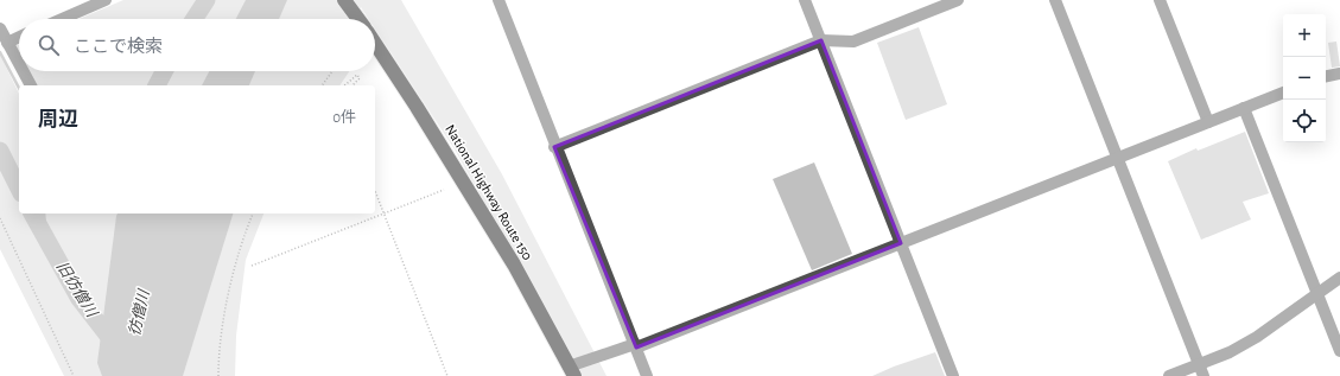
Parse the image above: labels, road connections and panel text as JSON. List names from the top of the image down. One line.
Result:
{"streets":{"highway":["National Highway Route 150"]},"water":["旧彷僧川","彷僧川"],"page":{"map_buttons":["+","−"],"search":"ここで検索","heading":["周辺","0件"]}}
